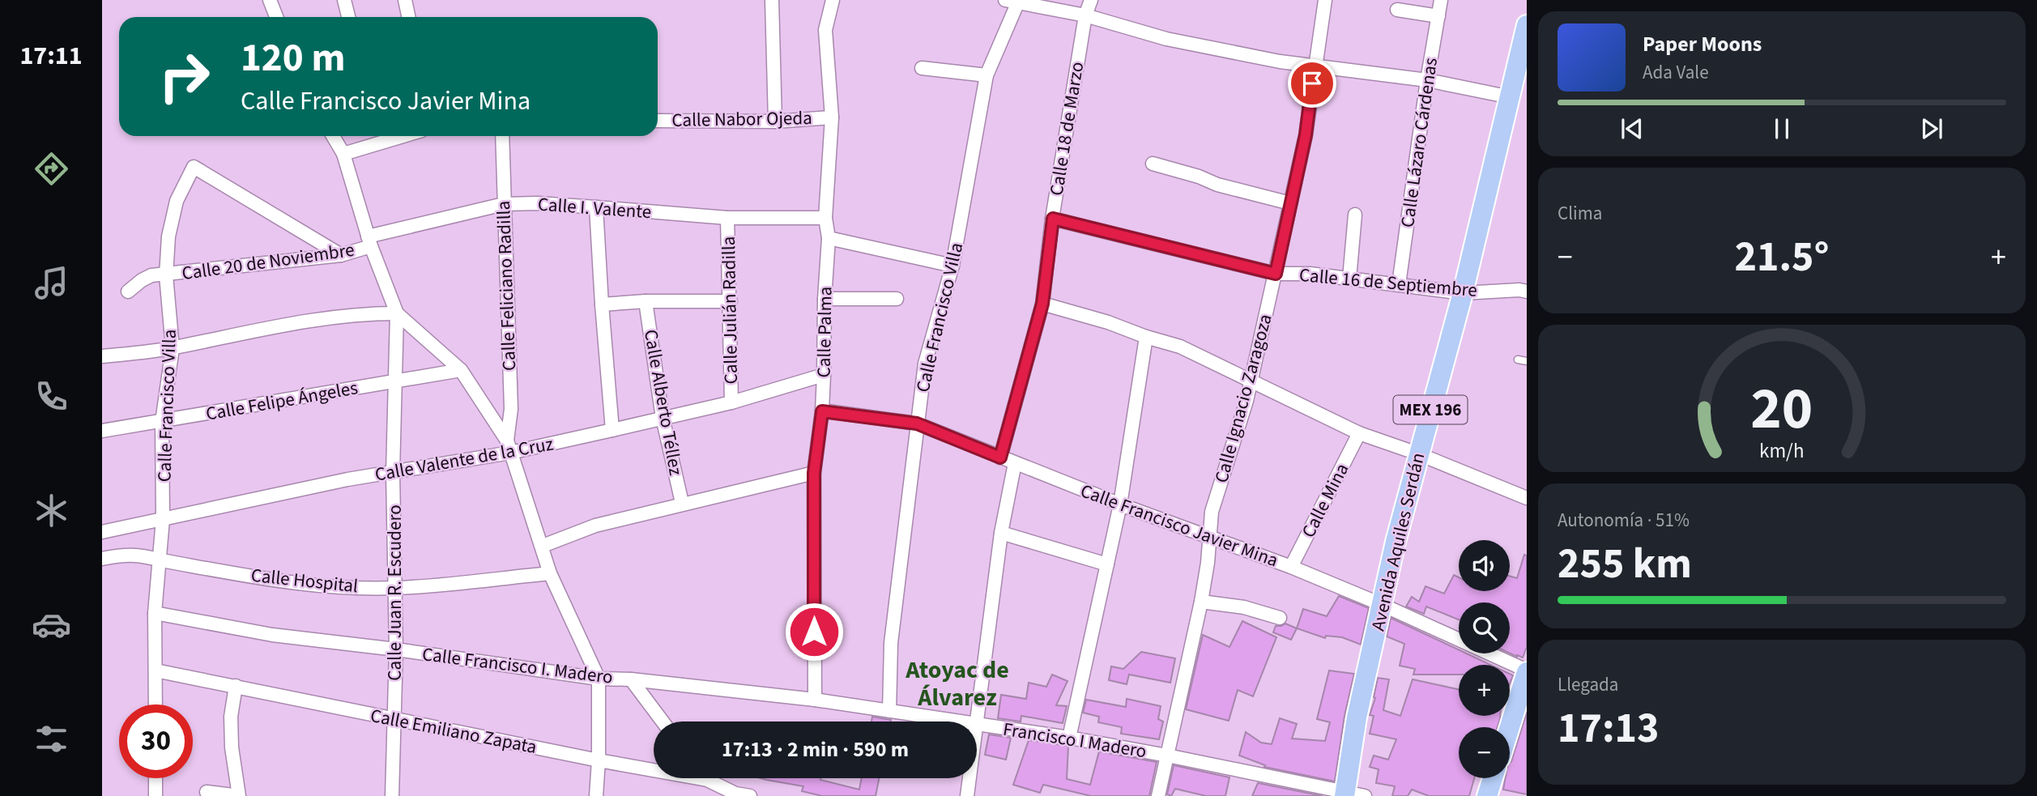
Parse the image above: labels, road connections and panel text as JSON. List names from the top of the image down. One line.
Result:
{"streets":{"main road":["MEX 196","Avenida Aquiles Serdán"],"street":["Calle Nabor Ojeda","Calle 18 de Marzo","Calle Lázaro Cárdenas","Calle I. Valente","Calle 20 de Noviembre","Calle 16 de Septiembre","Calle Feliciano Radilla","Calle Julián Radilla","Calle Francisco Villa","Calle Palma","Calle Ignacio Zaragoza","Calle Felipe Ángeles","Calle Alberto Téllez","Calle Valente de la Cruz","Calle Mina","Calle Francisco Javier Mina","Calle Hospital","Calle Juan R. Escudero","Calle Francisco I. Madero","Calle Emiliano Zapata","Francisco I Madero"]},"crossings":[["Calle Nabor Ojeda","Calle Palma"],["Calle 18 de Marzo","Calle 16 de Septiembre"],["Calle 18 de Marzo","Calle Francisco Javier Mina"],["Calle Lázaro Cárdenas","Calle 16 de Septiembre"],["Calle I. Valente","Calle 20 de Noviembre"],["Calle I. Valente","Calle Feliciano Radilla"],["Calle I. Valente","Calle Julián Radilla"],["Calle I. Valente","Calle Palma"],["Calle I. Valente","Calle Juan R. Escudero"],["Calle 20 de Noviembre","Calle Francisco Villa"],["Calle 20 de Noviembre","Calle Juan R. Escudero"],["Calle 16 de Septiembre","Calle Ignacio Zaragoza"],["Calle 16 de Septiembre","Avenida Aquiles Serdán"],["Calle Feliciano Radilla","Calle Valente de la Cruz"],["Calle Julián Radilla","Calle Valente de la Cruz"],["Calle Francisco Villa","Calle Felipe Ángeles"],["Calle Francisco Villa","Calle Valente de la Cruz"],["Calle Francisco Villa","Calle Francisco Javier Mina"],["Calle Francisco Villa","Calle Hospital"],["Calle Francisco Villa","Calle Francisco I. Madero"],["Calle Francisco Villa","Calle Emiliano Zapata"],["Calle Francisco Villa","Francisco I Madero"],["Calle Palma","Calle Valente de la Cruz"],["Calle Palma","Calle Francisco Javier Mina"],["Calle Palma","Calle Francisco I. Madero"],["Calle Palma","Francisco I Madero"],["Calle Ignacio Zaragoza","Calle Francisco Javier Mina"],["Calle Ignacio Zaragoza","Francisco I Madero"],["Calle Felipe Ángeles","Calle Juan R. Escudero"],["Calle Alberto Téllez","Calle Valente de la Cruz"],["Calle Valente de la Cruz","Calle Juan R. Escudero"],["Calle Mina","Calle Francisco Javier Mina"],["Calle Francisco Javier Mina","Avenida Aquiles Serdán"],["Calle Hospital","Calle Juan R. Escudero"],["Calle Juan R. Escudero","Calle Francisco I. Madero"],["Calle Juan R. Escudero","Calle Emiliano Zapata"],["Calle Francisco I. Madero","Francisco I Madero"]],"districts":["Atoyac de Álvarez"],"page":{"tabs":"17:11","turn":["120 m","Calle Francisco Javier Mina"],"song":["Paper Moons","Ada Vale"],"tile":["Clima",["Autonomía · 51%","255 km"],["Llegada","17:13"]],"heat":["−","21.5°","+"],"map_buttons":["+","−"],"limit":"30","trip":"17:13 · 2 min · 590 m","gauge":["20","km/h"]}}
